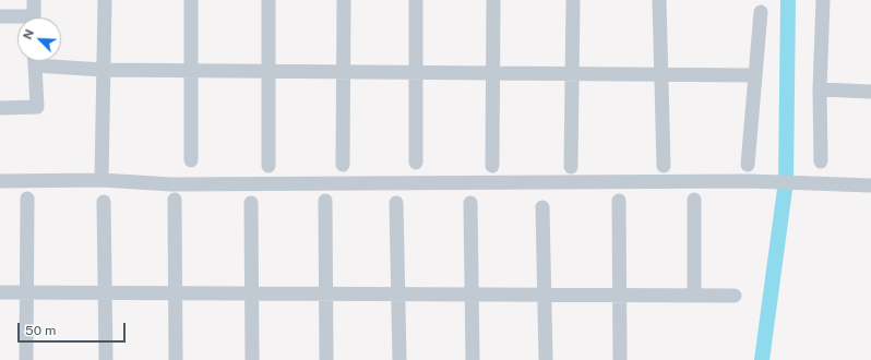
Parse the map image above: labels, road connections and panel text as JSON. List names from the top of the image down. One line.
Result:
{"scale_bar":"50 m","north":"top left"}
